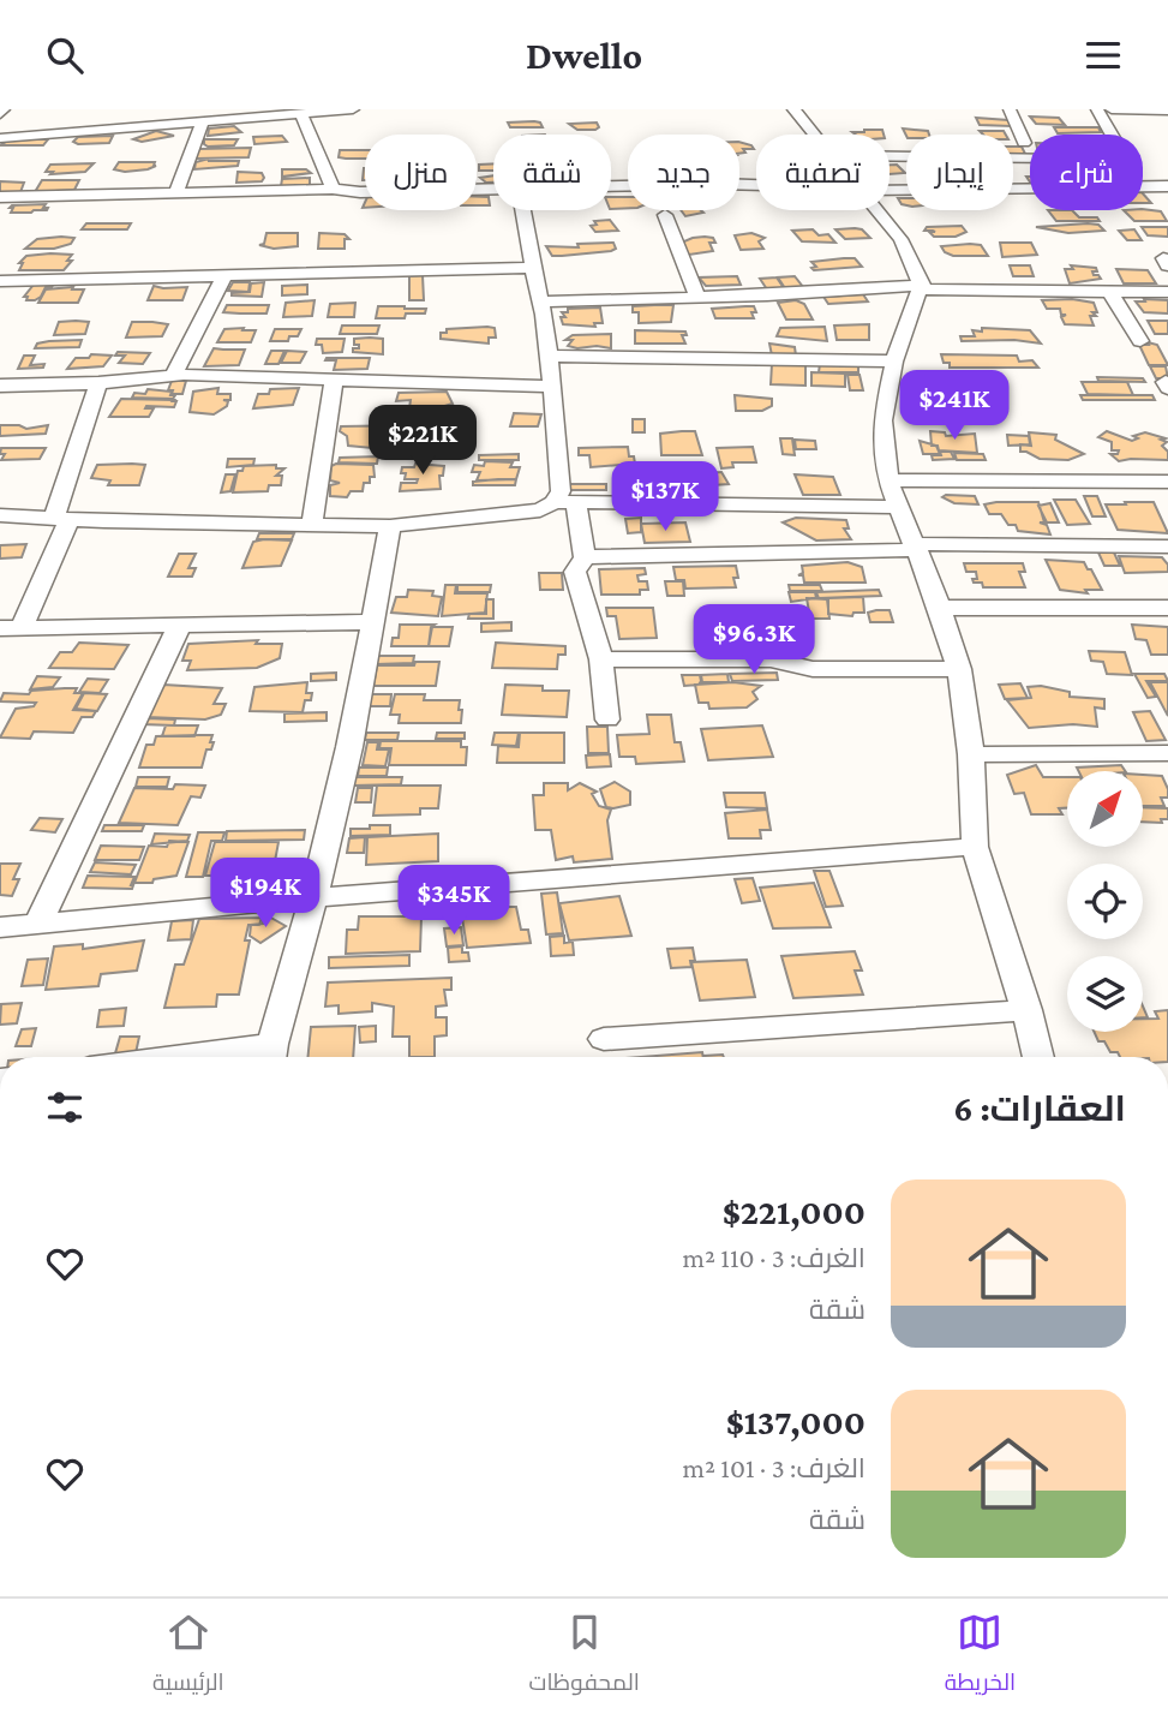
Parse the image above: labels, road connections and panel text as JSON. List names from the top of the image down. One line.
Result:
{"north":"top right","page":{"header":"Dwello","chip":["شراء","إيجار","تصفية","جديد","شقة","منزل"],"price":["$241K","$221K","$137K","$96.3K","$194K","$345K"],"heading":"العقارات: 6","list":[{"name":"$221,000","note":"الغرف: 3 · 110 m² · شقة"},{"name":"$137,000","note":"الغرف: 3 · 101 m² · شقة"}],"tabs":["الخريطة","المحفوظات","الرئيسية"]}}
